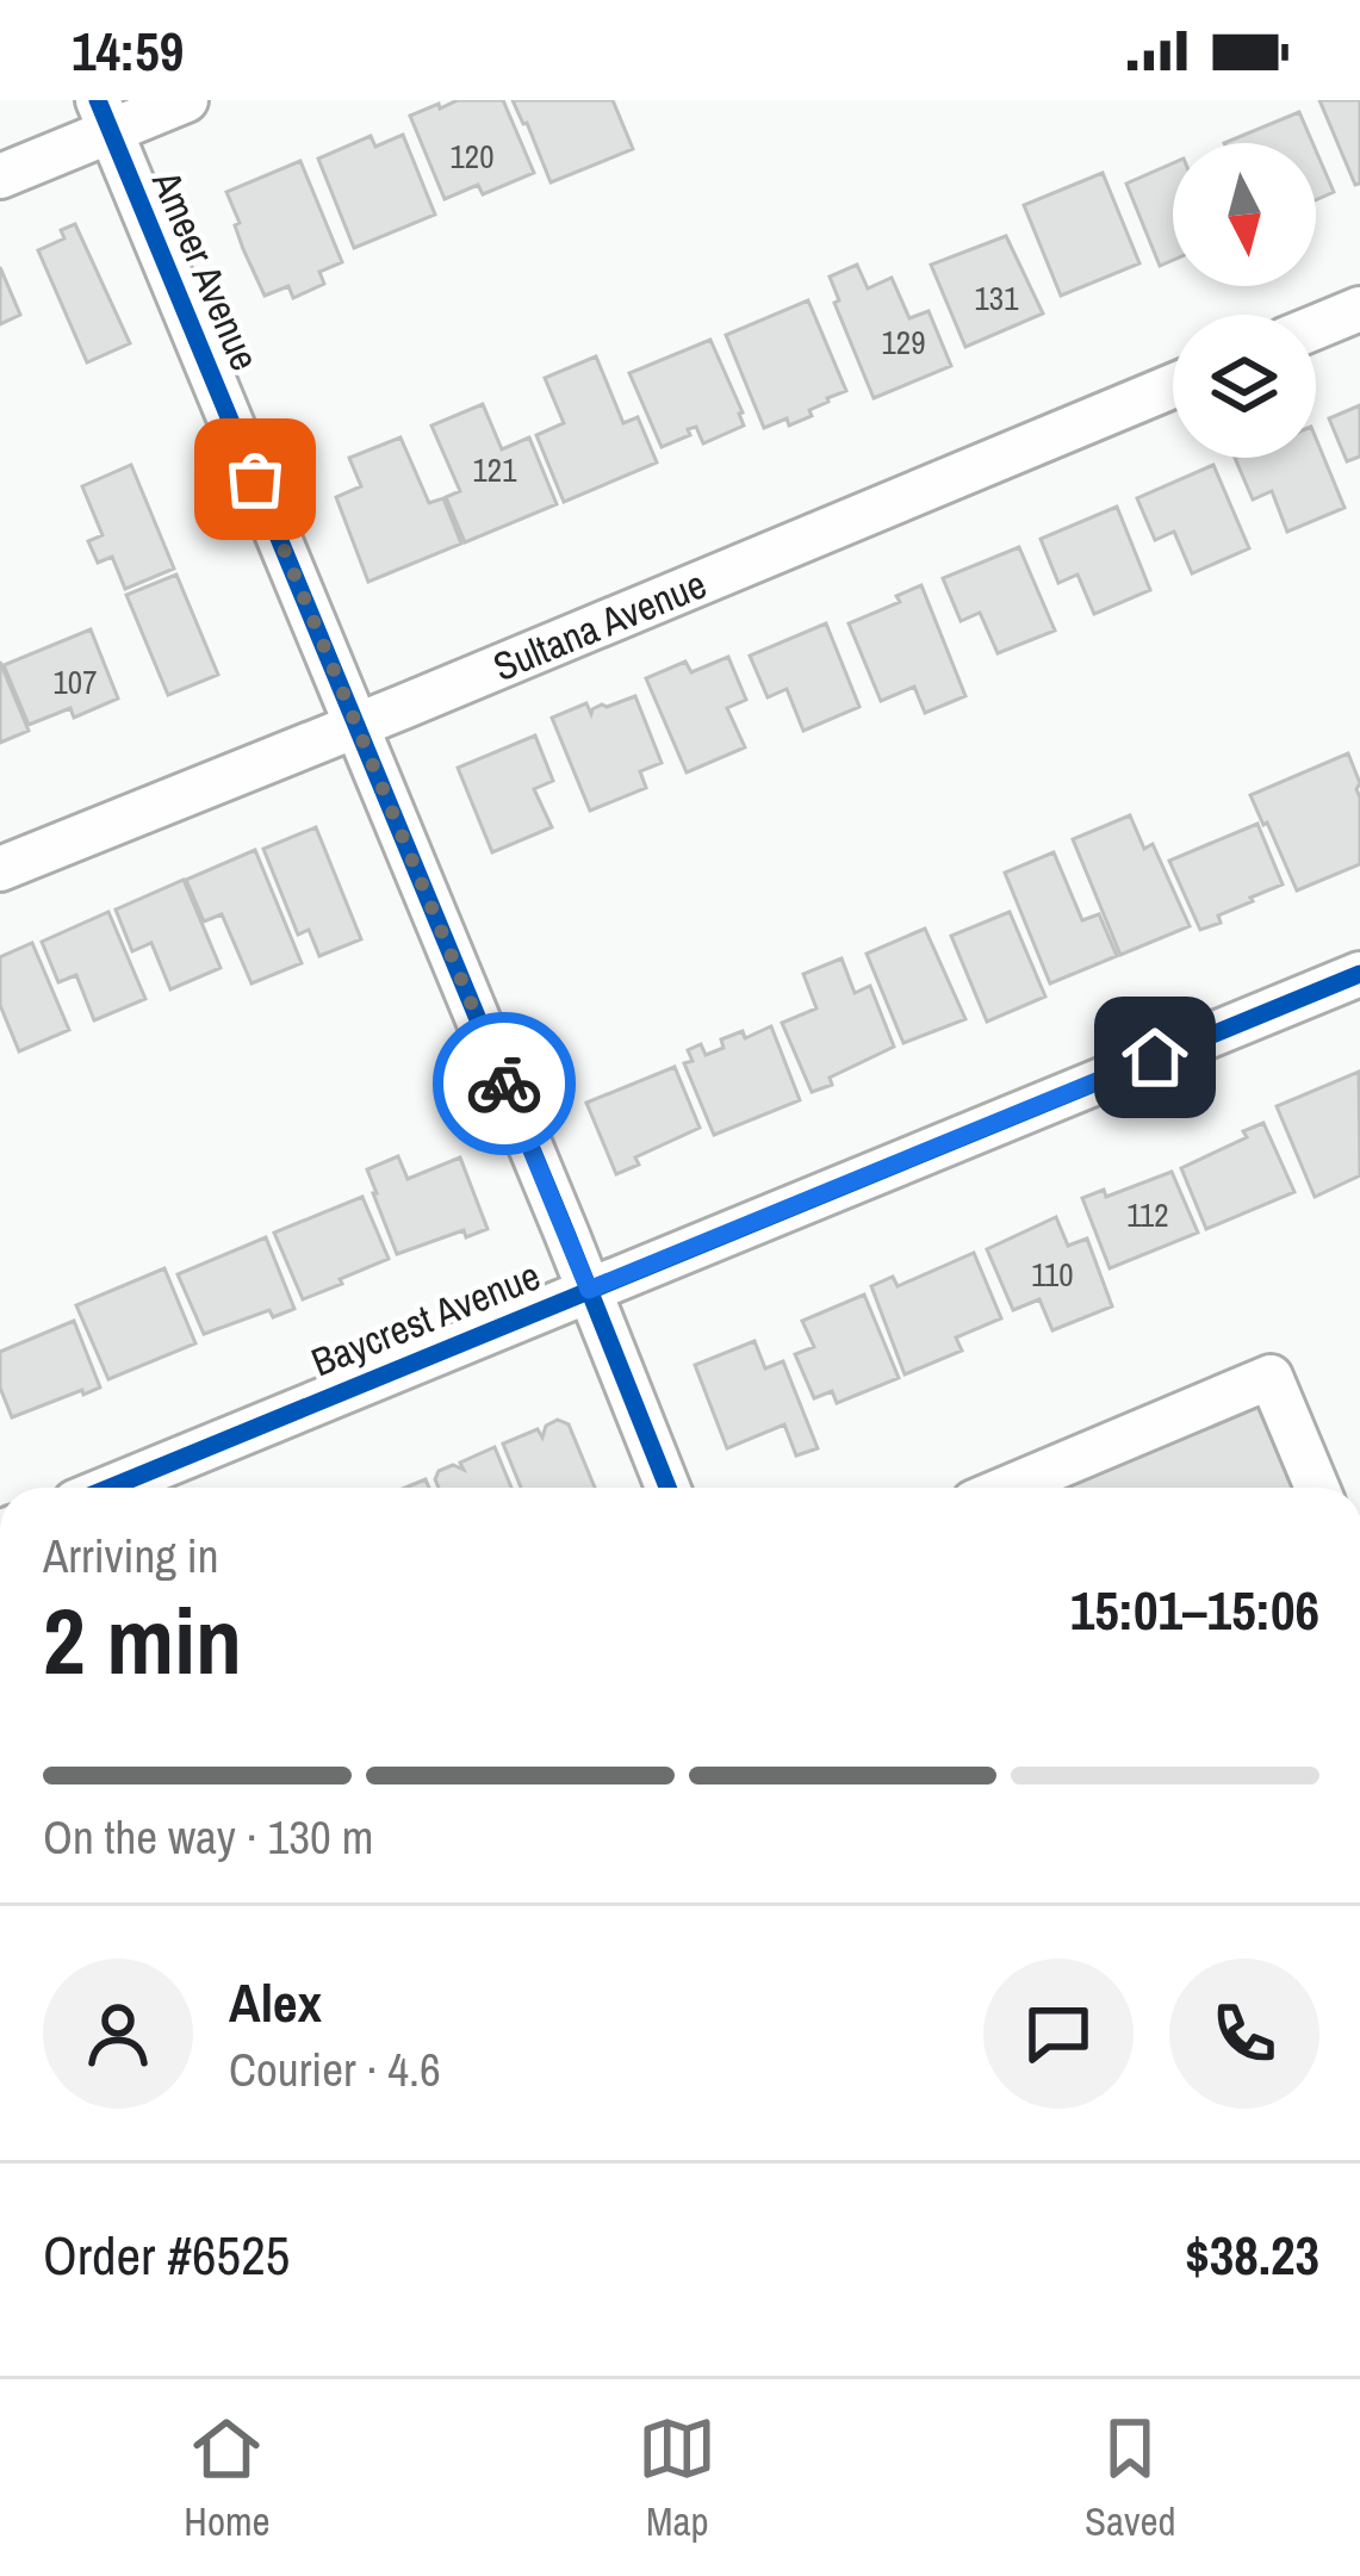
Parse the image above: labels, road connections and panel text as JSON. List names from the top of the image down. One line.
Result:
{"streets":{"street":["Ameer Avenue","Sultana Avenue","Baycrest Avenue"]},"crossings":[["Ameer Avenue","Sultana Avenue"],["Ameer Avenue","Baycrest Avenue"]],"house_numbers":["120","131","129","121","107","112","110"],"north":"bottom","page":{"status":"14:59","heading":["2 min","Arriving in","15:01–15:06"],"panel":["Alex","Courier · 4.6","Order #6525","$38.23"],"bar":"On the way · 130 m","tabs":["Home","Map","Saved"]}}
